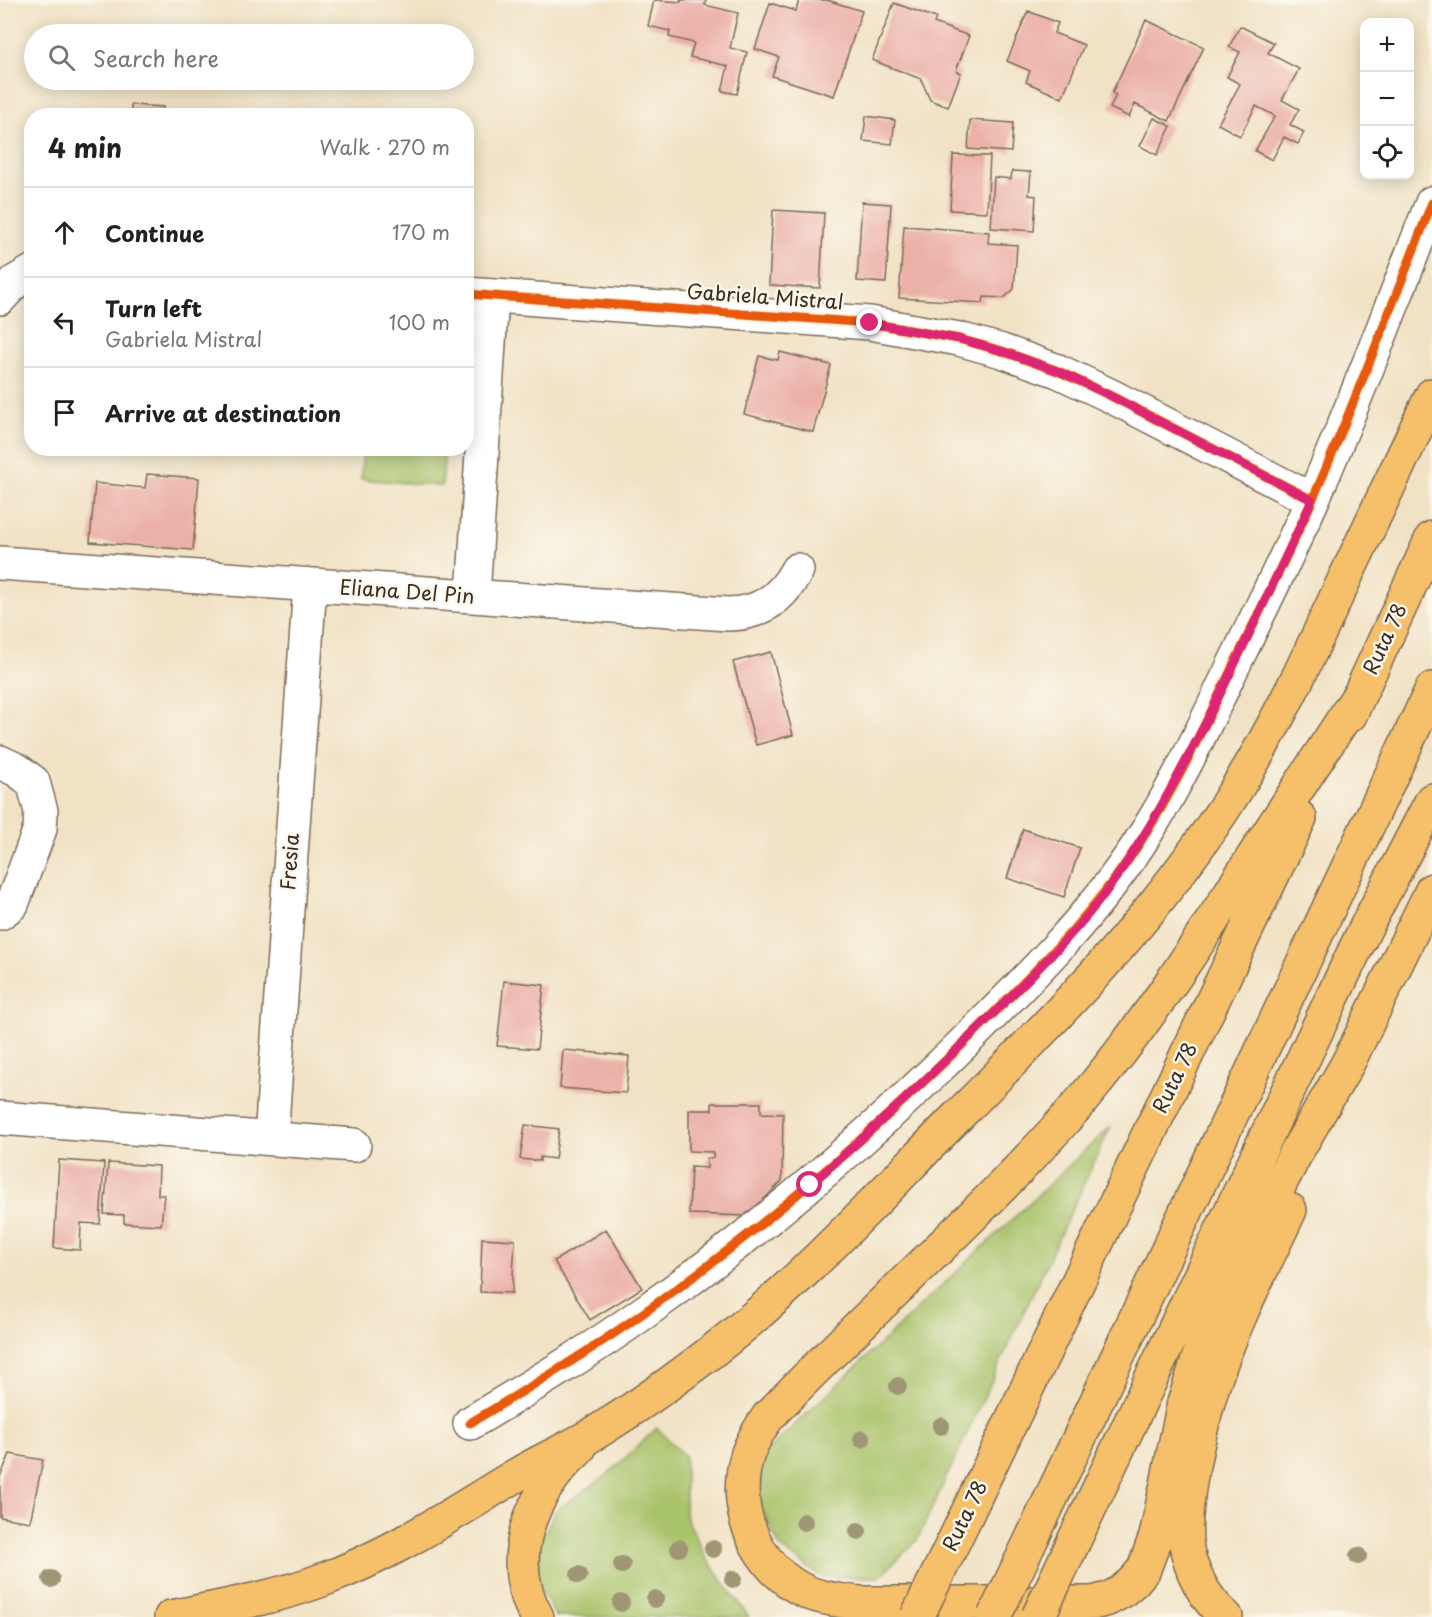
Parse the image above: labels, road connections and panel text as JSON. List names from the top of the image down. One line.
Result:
{"streets":{"highway":["Ruta 78"],"street":["Gabriela Mistral","Eliana Del Pin","Fresia"]},"crossings":[["Eliana Del Pin","Fresia"]],"page":{"map_buttons":["+","−"],"search":"Search here","heading":["4 min","Walk · 270 m"],"list":[["Continue","170 m"],["Turn left","Gabriela Mistral","100 m"],"Arrive at destination"]}}
